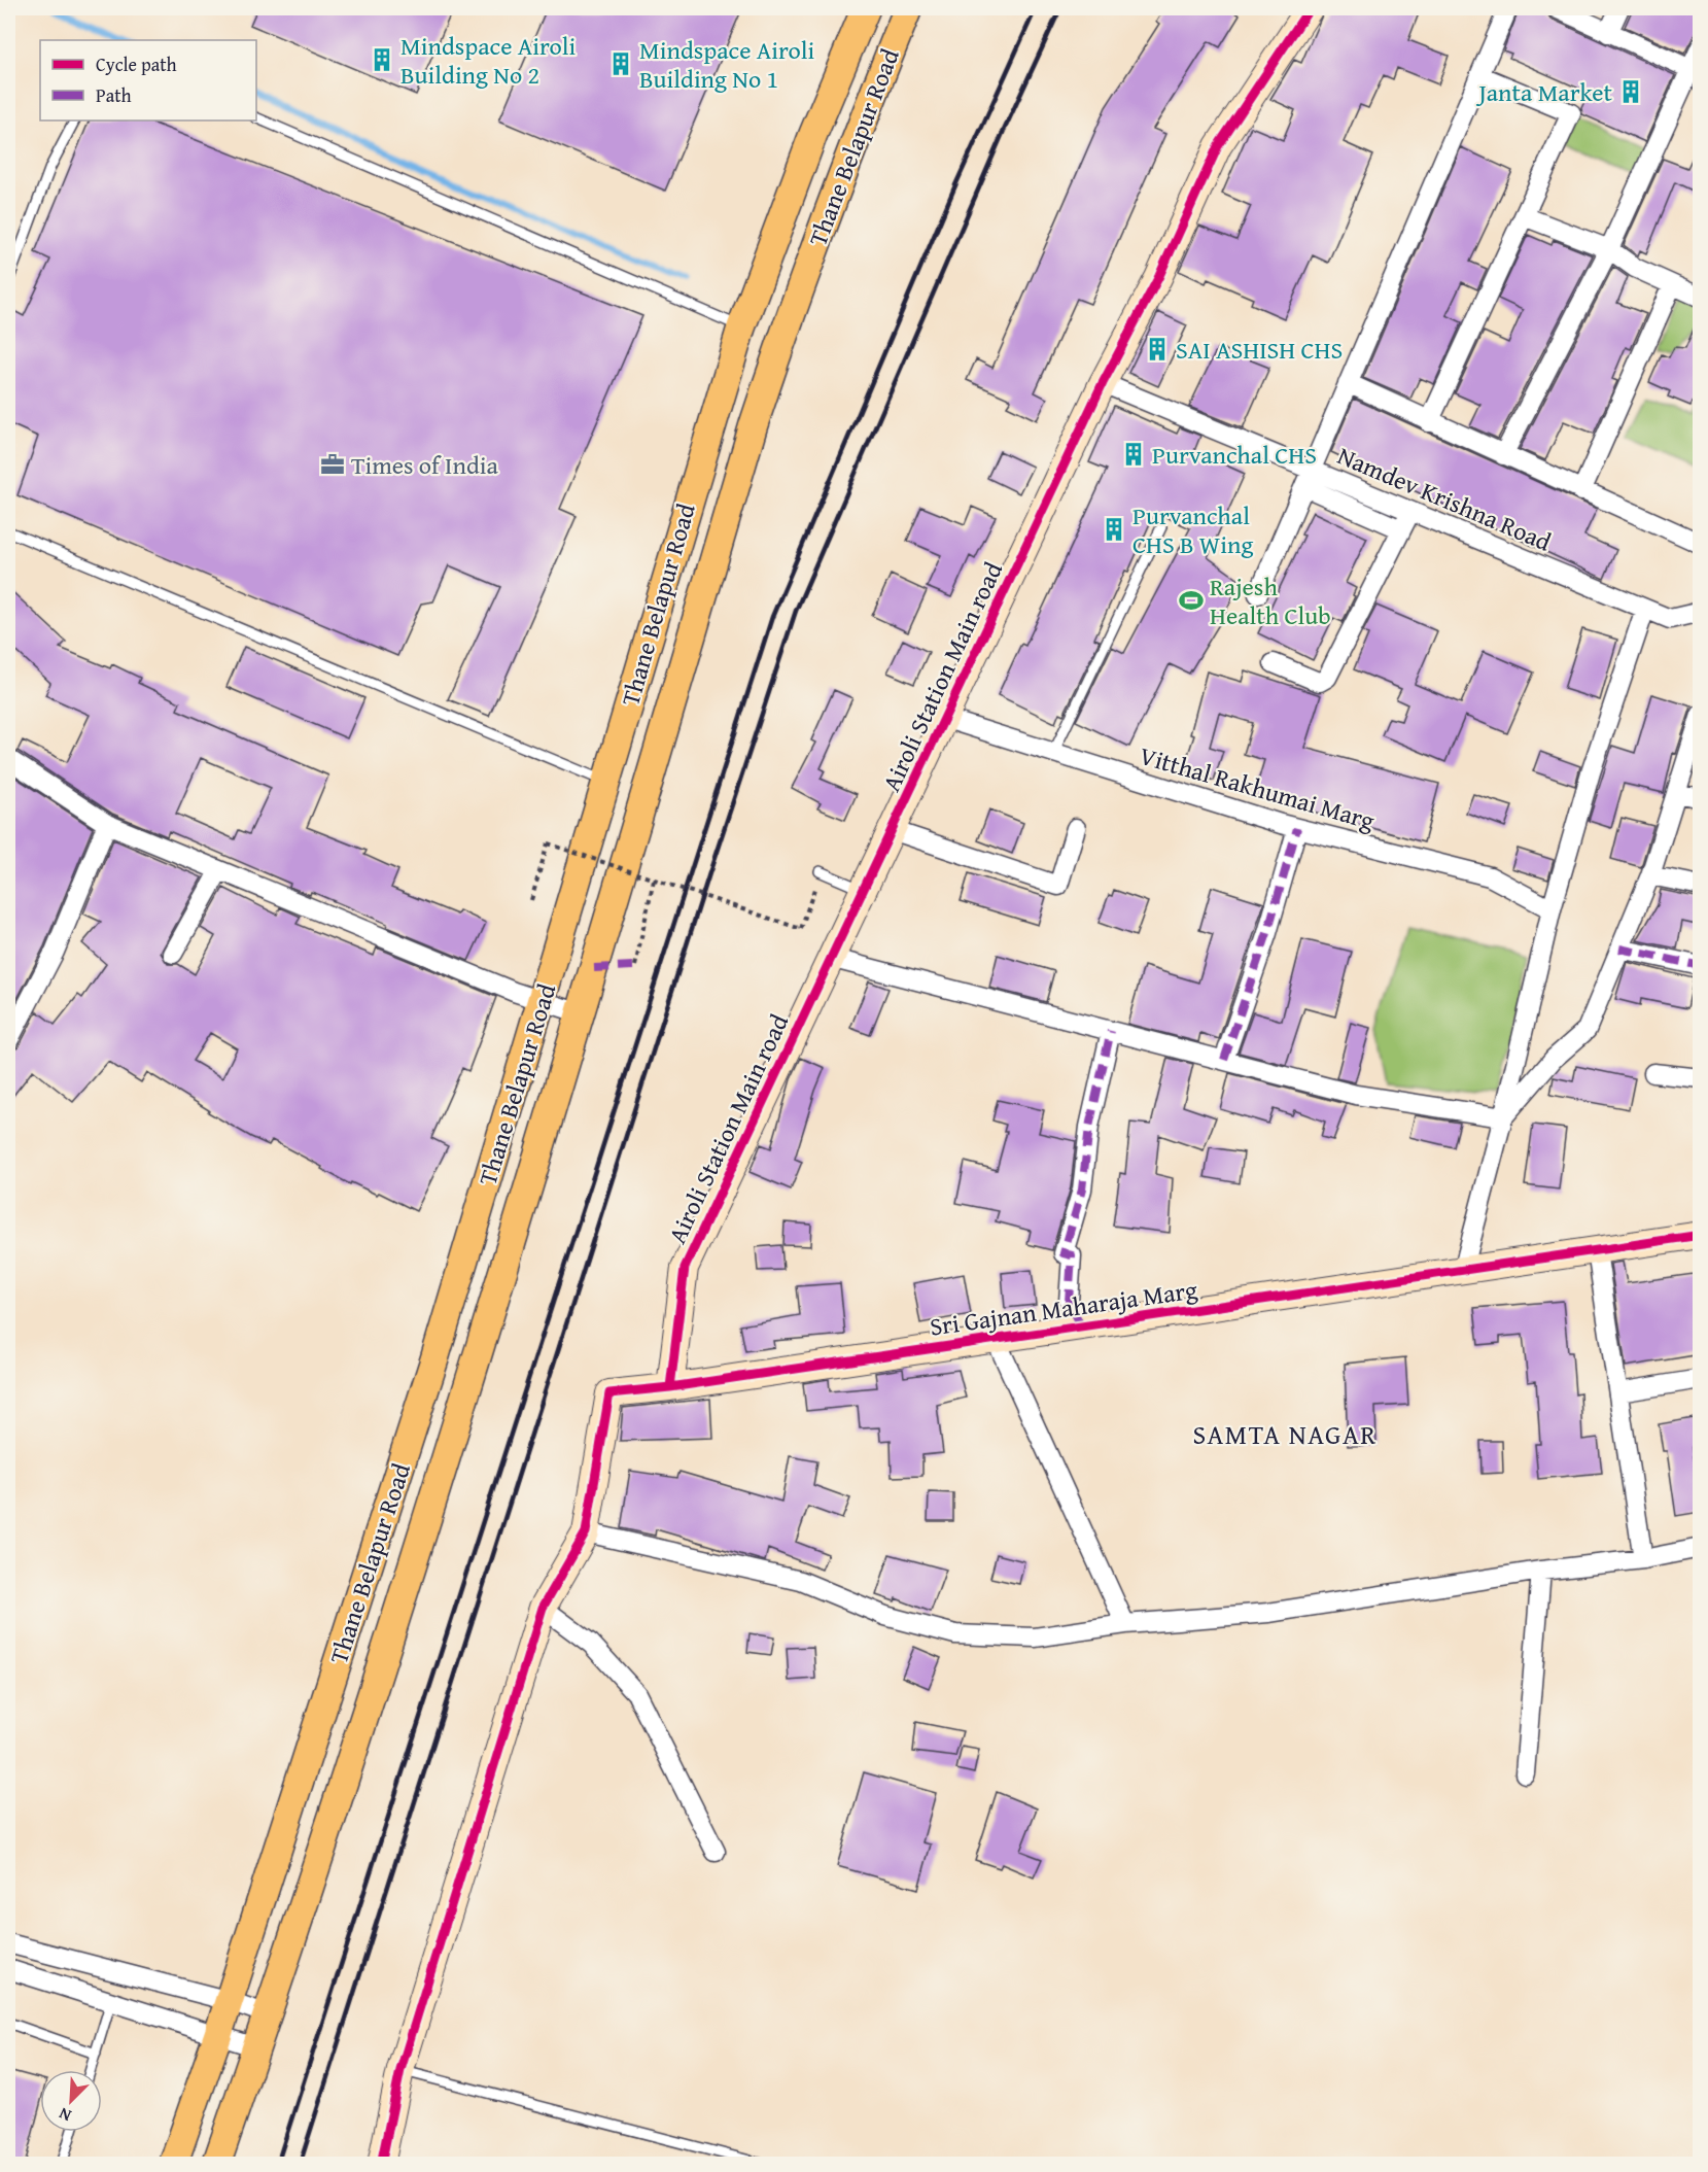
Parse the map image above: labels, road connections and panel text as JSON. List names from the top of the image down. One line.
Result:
{"streets":{"main road":["Thane Belapur Road"],"street":["Namdev Krishna Road","Airoli Station Main road","Vitthal Rakhumai Marg","Sri Gajnan Maharaja Marg"]},"crossings":[["Namdev Krishna Road","Airoli Station Main road"],["Airoli Station Main road","Vitthal Rakhumai Marg"],["Airoli Station Main road","Sri Gajnan Maharaja Marg"]],"districts":["SAMTA NAGAR"],"places":{"building":["Mindspace Airoli Building No 2","Mindspace Airoli Building No 1","Janta Market","SAI ASHISH CHS","Purvanchal CHS","Purvanchal CHS B Wing"],"office":["Times of India"],"sports":["Rajesh Health Club"]},"legend":["Cycle path","Path"],"north":"bottom left"}
